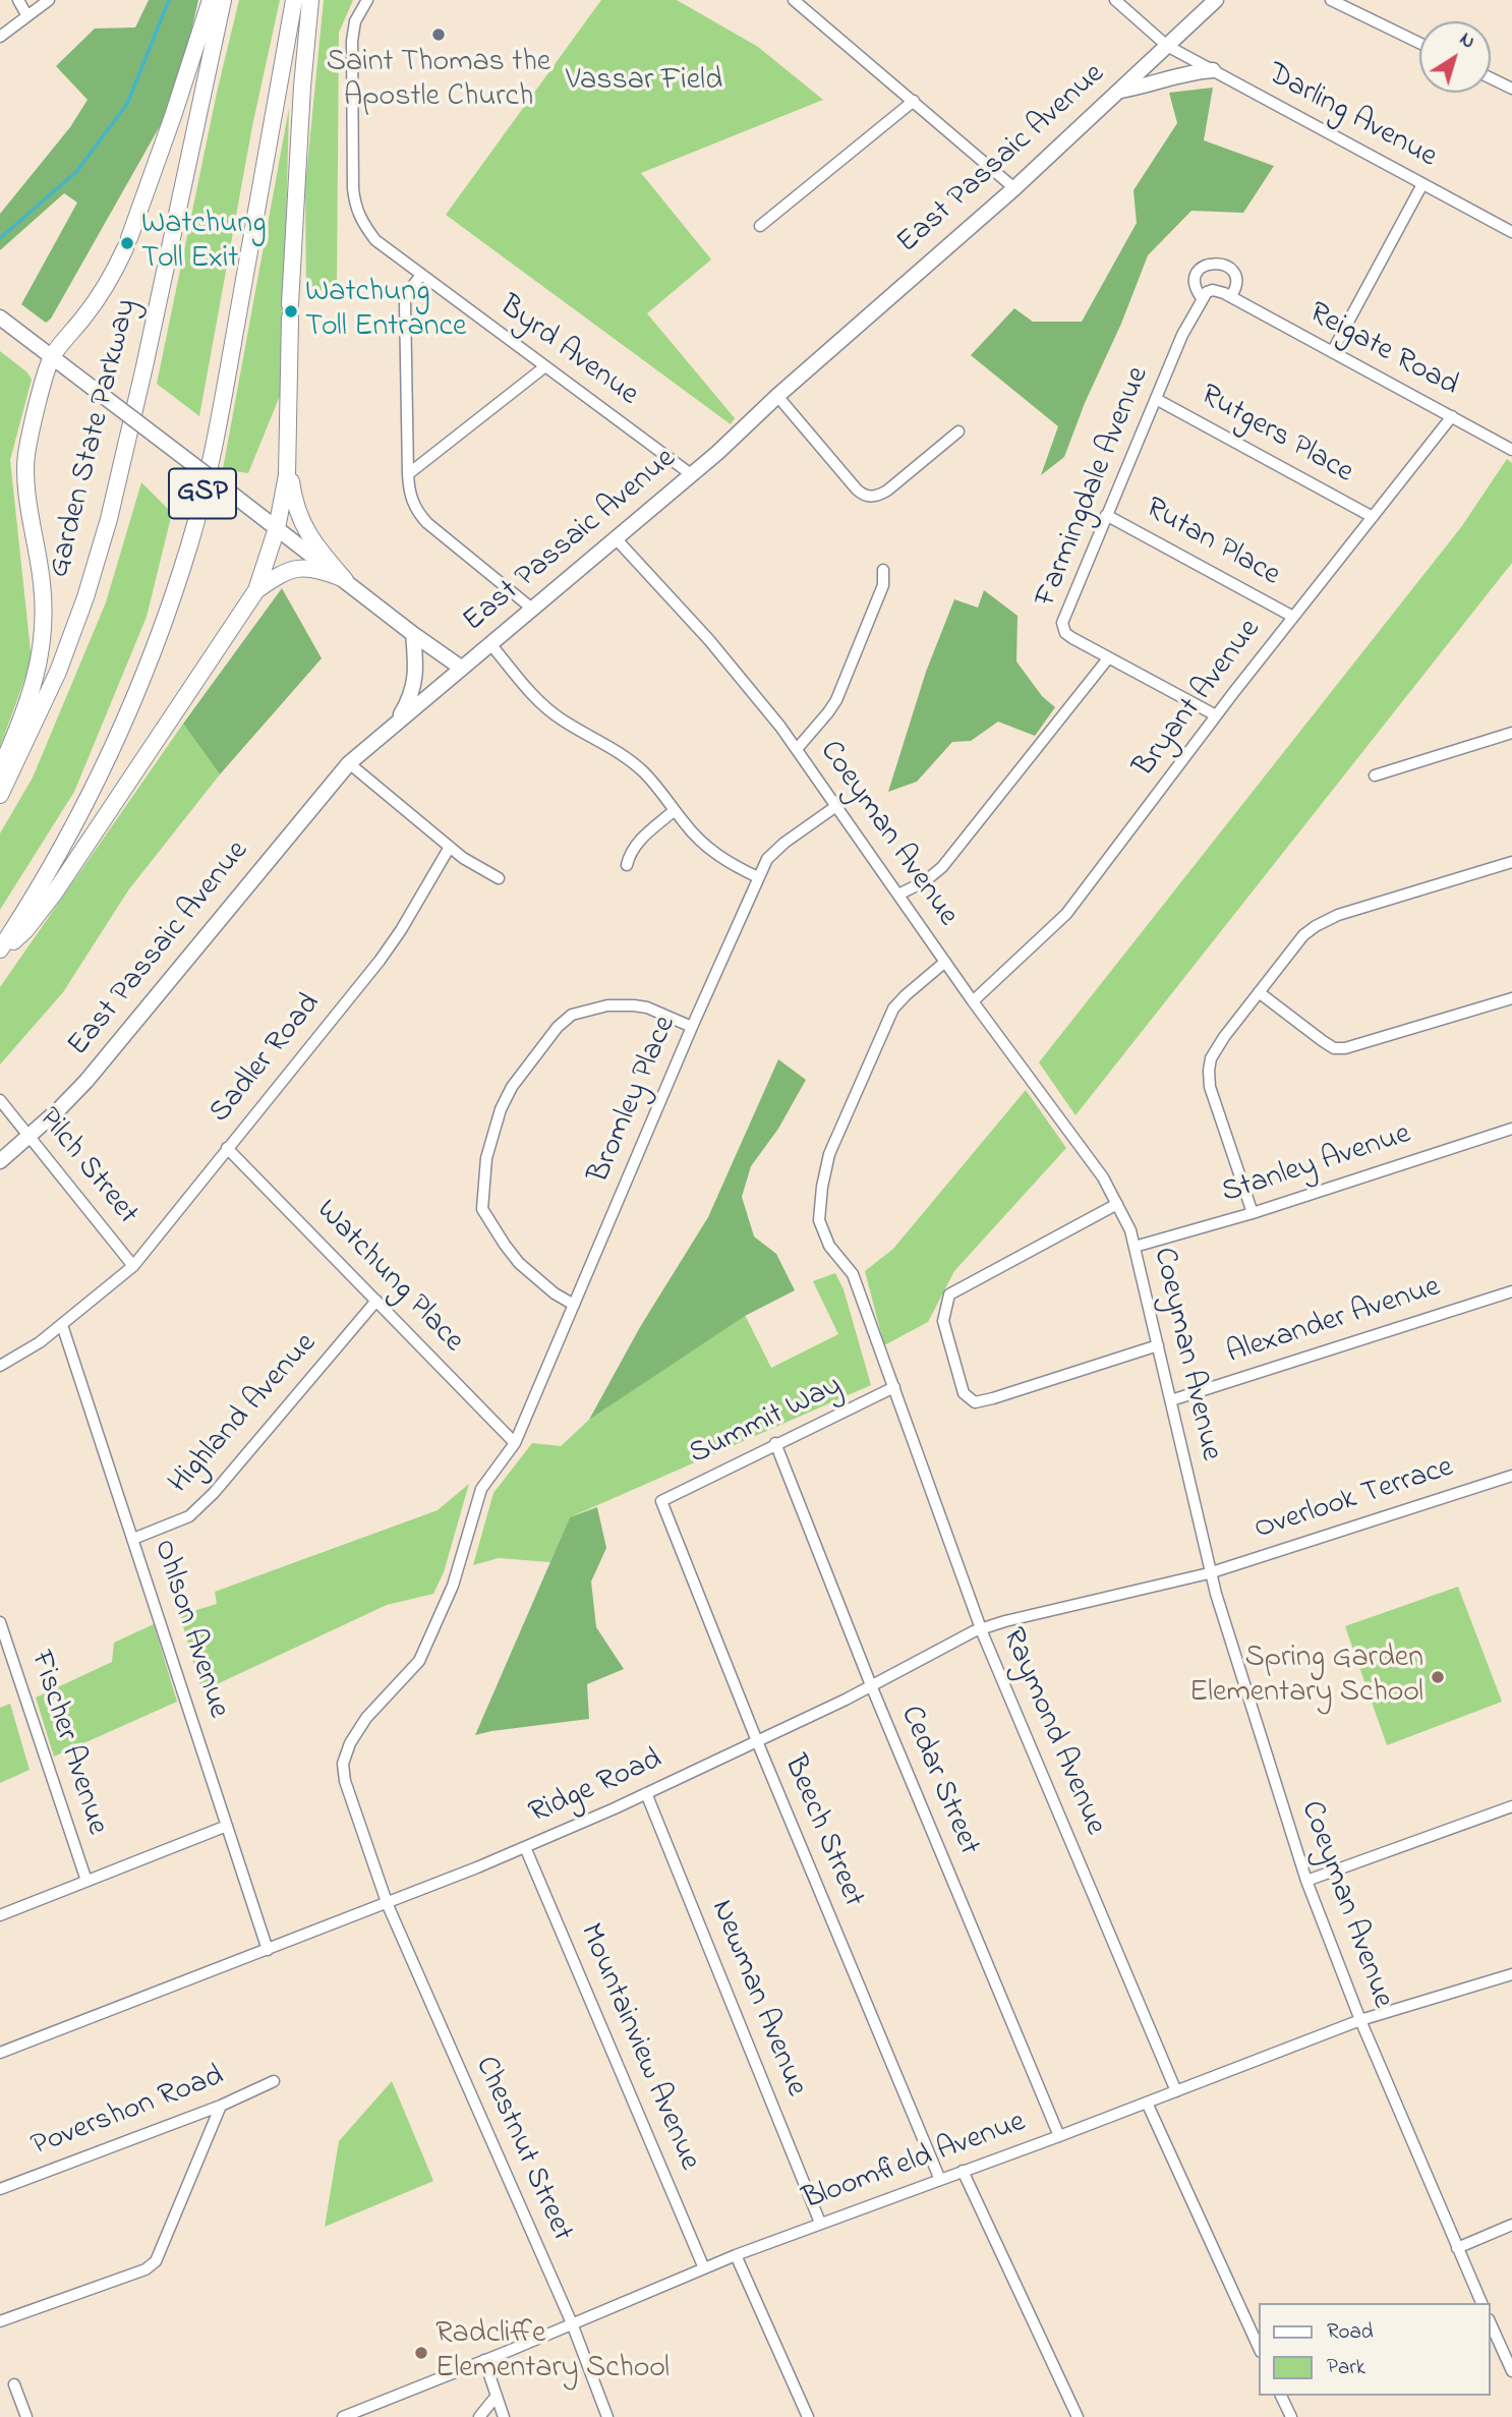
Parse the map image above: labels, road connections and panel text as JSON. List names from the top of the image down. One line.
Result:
{"streets":{"highway":["Garden State Parkway","GSP"],"main road":["East Passaic Avenue"],"street":["Darling Avenue","Reigate Road","Byrd Avenue","Rutgers Place","Farmingdale Avenue","Rutan Place","Bryant Avenue","Coeyman Avenue","Sadler Road","Bromley Place","Stanley Avenue","Pilch Street","Watchung Place","Alexander Avenue","Highland Avenue","Summit Way","Overlook Terrace","Ohlson Avenue","Raymond Avenue","Fischer Avenue","Cedar Street","Ridge Road","Beech Street","Newman Avenue","Mountainview Avenue","Povershon Road","Chestnut Street","Bloomfield Avenue"]},"crossings":[["Darling Avenue","East Passaic Avenue"],["East Passaic Avenue","Byrd Avenue"],["East Passaic Avenue","Coeyman Avenue"],["East Passaic Avenue","Pilch Street"],["Reigate Road","Bryant Avenue"],["Rutgers Place","Farmingdale Avenue"],["Rutgers Place","Bryant Avenue"],["Farmingdale Avenue","Rutan Place"],["Farmingdale Avenue","Bryant Avenue"],["Rutan Place","Bryant Avenue"],["Bryant Avenue","Coeyman Avenue"],["Coeyman Avenue","Bromley Place"],["Coeyman Avenue","Stanley Avenue"],["Coeyman Avenue","Alexander Avenue"],["Coeyman Avenue","Overlook Terrace"],["Coeyman Avenue","Raymond Avenue"],["Coeyman Avenue","Ridge Road"],["Coeyman Avenue","Bloomfield Avenue"],["Sadler Road","Pilch Street"],["Sadler Road","Watchung Place"],["Sadler Road","Ohlson Avenue"],["Bromley Place","Watchung Place"],["Bromley Place","Chestnut Street"],["Watchung Place","Highland Avenue"],["Watchung Place","Chestnut Street"],["Highland Avenue","Ohlson Avenue"],["Summit Way","Raymond Avenue"],["Summit Way","Cedar Street"],["Summit Way","Beech Street"],["Overlook Terrace","Ridge Road"],["Ohlson Avenue","Ridge Road"],["Raymond Avenue","Ridge Road"],["Raymond Avenue","Bloomfield Avenue"],["Cedar Street","Ridge Road"],["Cedar Street","Bloomfield Avenue"],["Ridge Road","Beech Street"],["Ridge Road","Newman Avenue"],["Ridge Road","Mountainview Avenue"],["Ridge Road","Chestnut Street"],["Beech Street","Bloomfield Avenue"],["Newman Avenue","Bloomfield Avenue"],["Mountainview Avenue","Bloomfield Avenue"],["Chestnut Street","Bloomfield Avenue"]],"parks":["Vassar Field"],"places":["Saint Thomas the Apostle Church","Watchung Toll Exit","Watchung Toll Entrance","Spring Garden Elementary School","Radcliffe Elementary School"],"legend":["Road","Park"],"north":"top right"}
